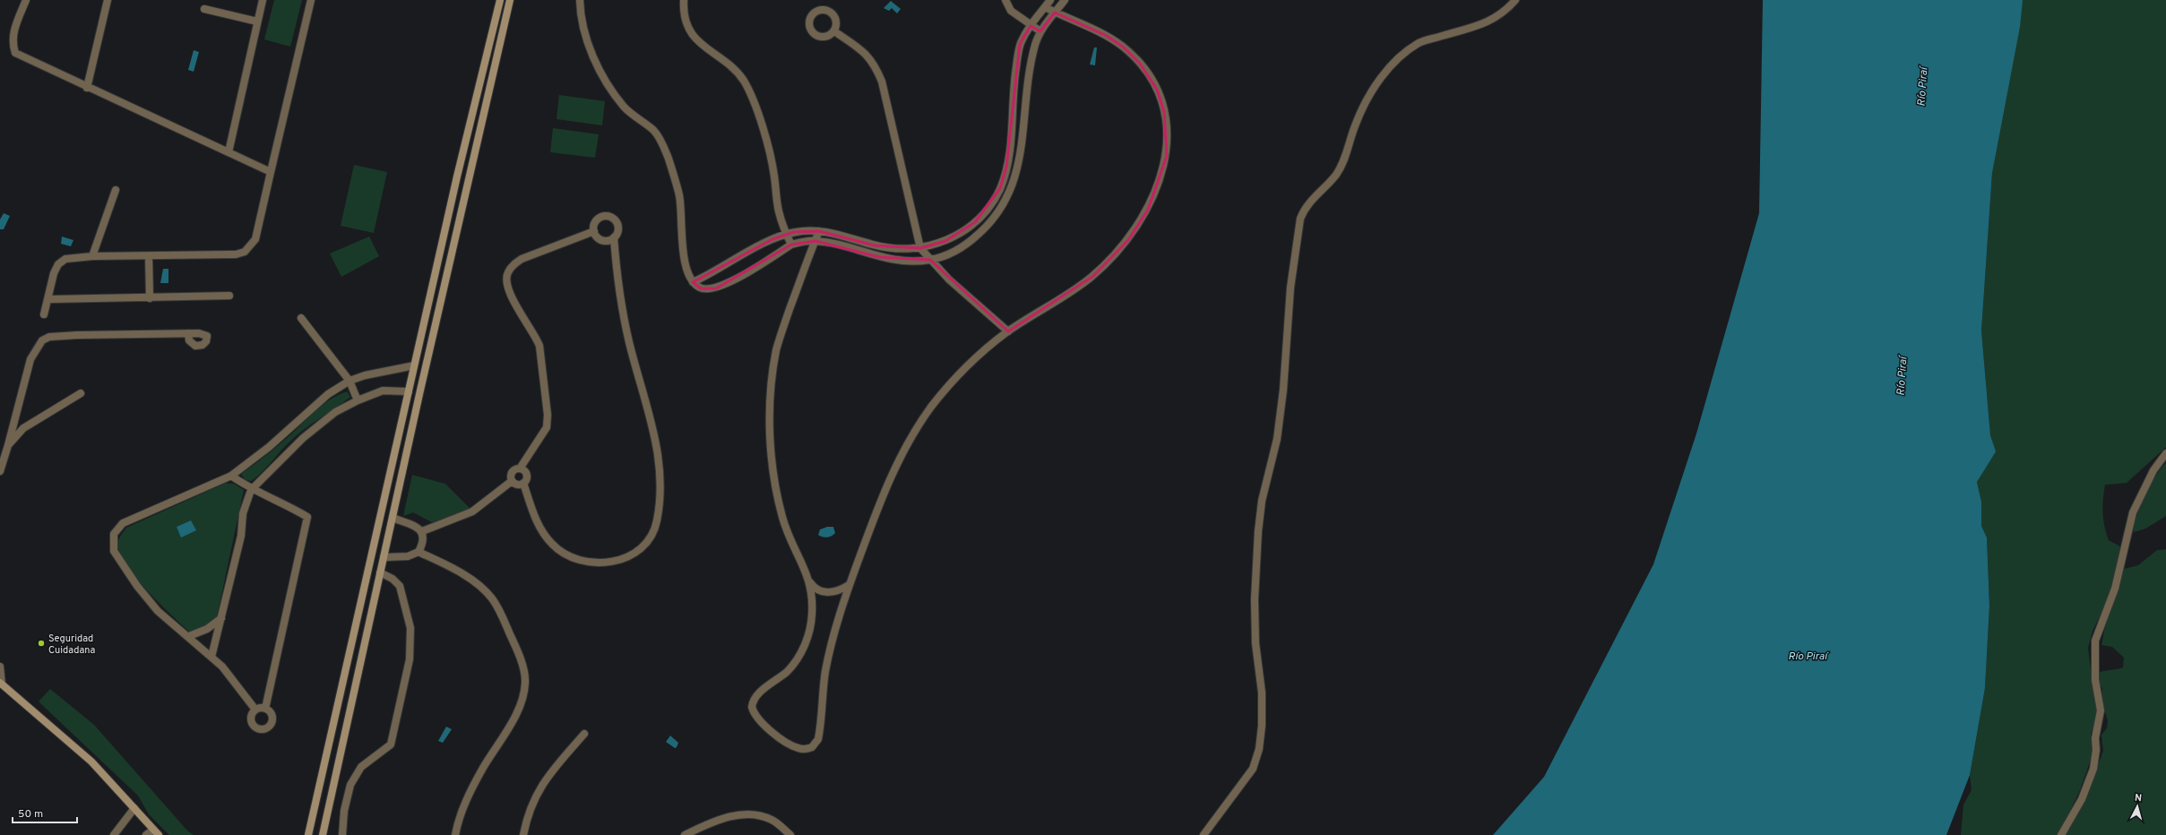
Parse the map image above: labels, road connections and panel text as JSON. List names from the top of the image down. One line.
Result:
{"water":["Río Piraí"],"places":["Seguridad Cuidadana"],"scale_bar":"50 m","north":"top"}
